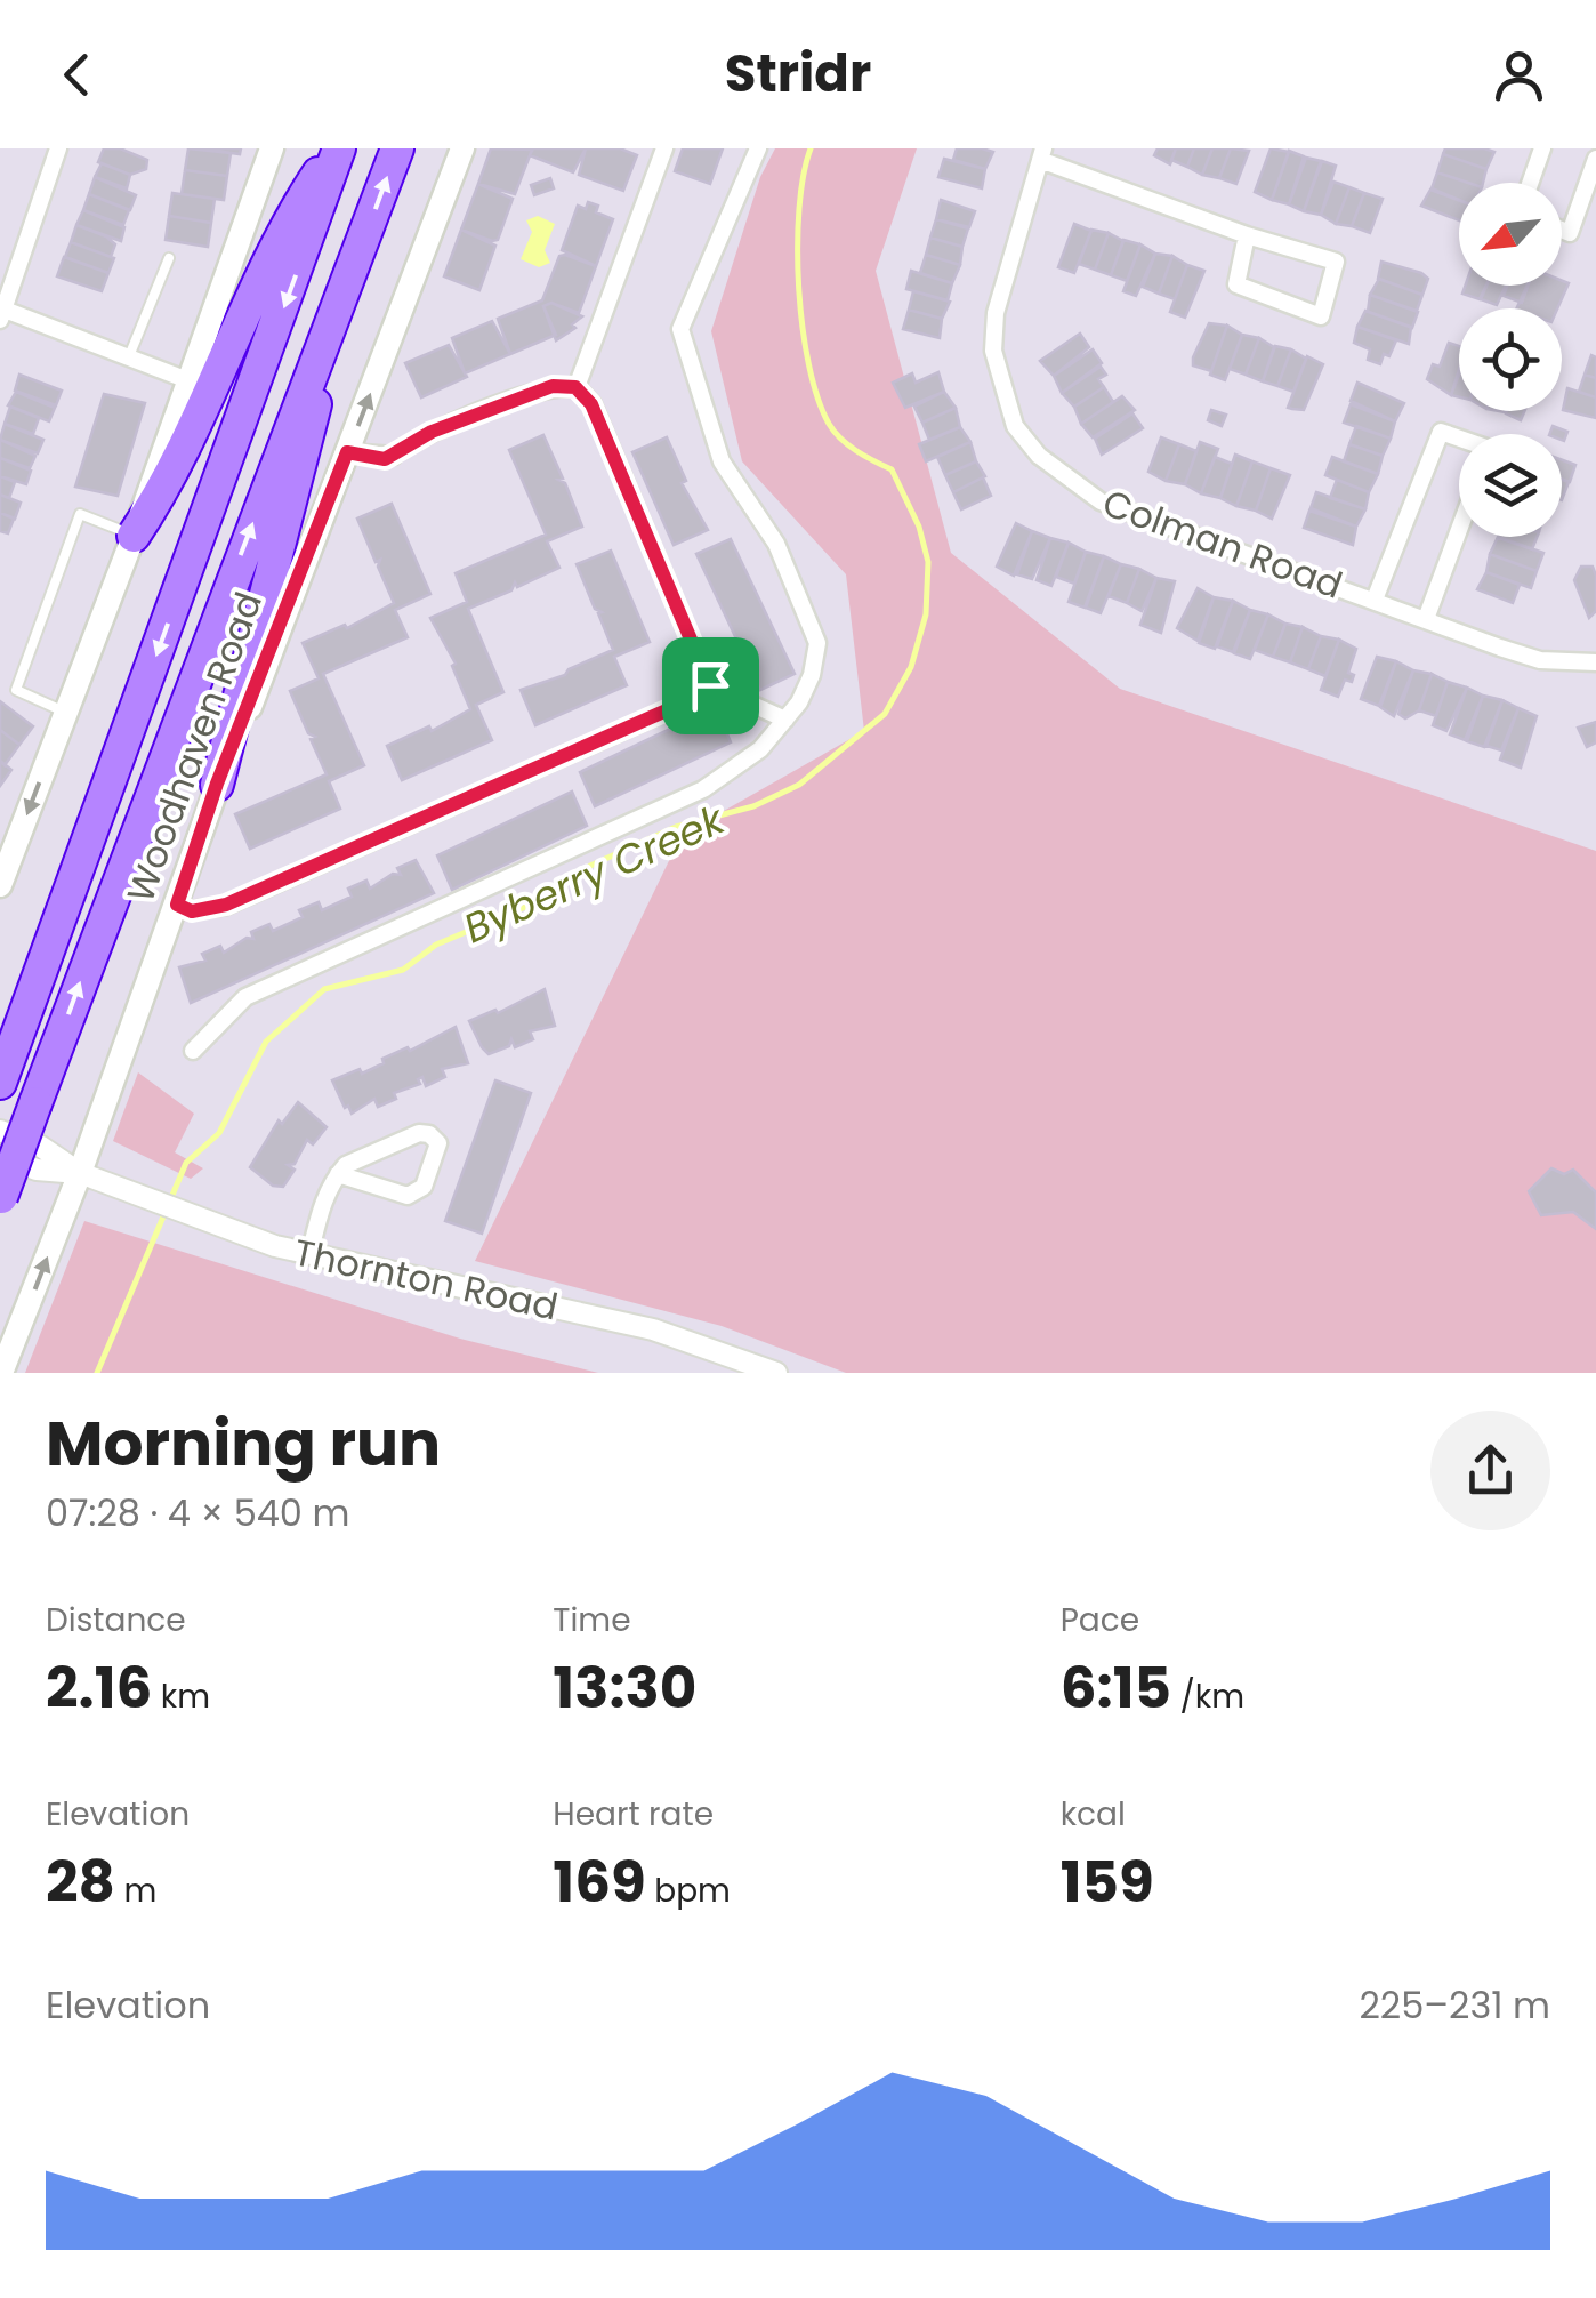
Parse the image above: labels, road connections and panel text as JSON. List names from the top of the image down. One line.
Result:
{"streets":{"highway":["Woodhaven Road"],"street":["Colman Road","Thornton Road"]},"crossings":[["Woodhaven Road","Thornton Road"]],"water":["Byberry Creek"],"north":"bottom left","page":{"header":"Stridr","heading":["Morning run","07:28 · 4 × 540 m"],"stats":[["Distance","2.16 km"],["Time","13:30"],["Pace","6:15 /km"],["Elevation","28 m"],["Heart rate","169 bpm"],["kcal","159"]],"chart":["Elevation","225–231 m"]}}
